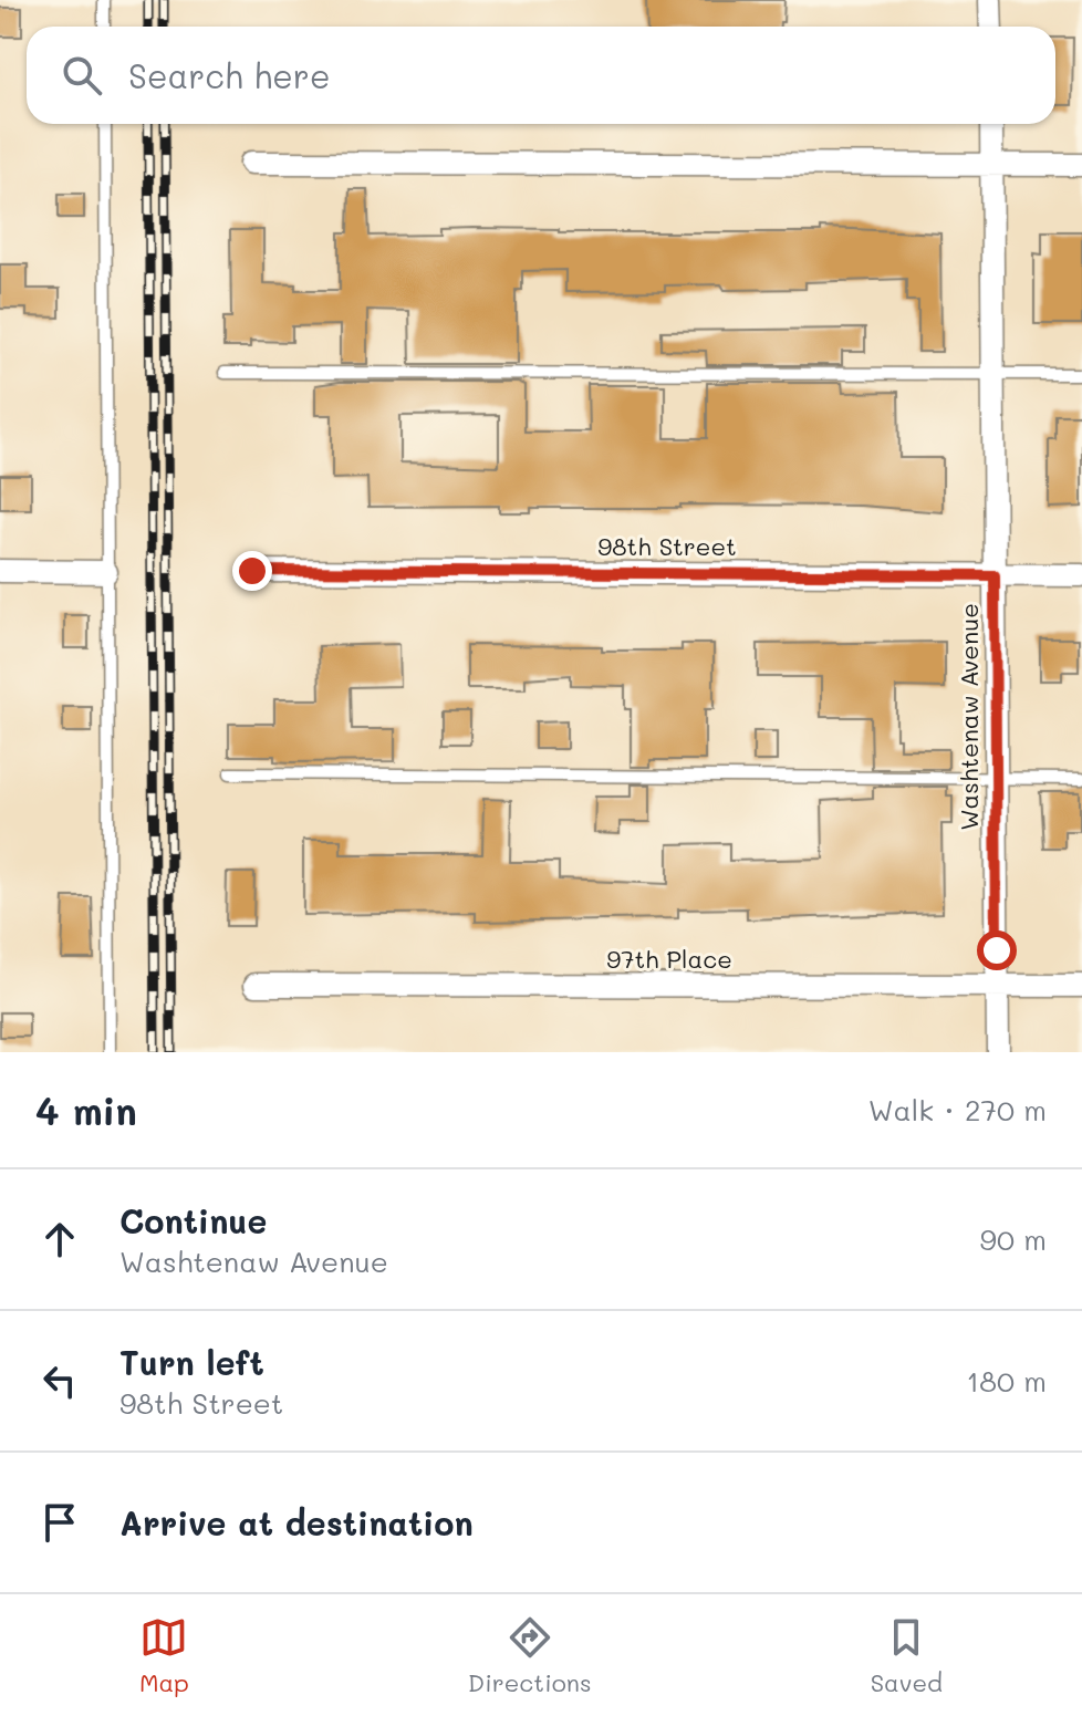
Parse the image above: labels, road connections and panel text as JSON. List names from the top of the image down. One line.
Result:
{"streets":{"street":["98th Street","Washtenaw Avenue","97th Place"]},"crossings":[["98th Street","Washtenaw Avenue"],["Washtenaw Avenue","97th Place"]],"page":{"search":"Search here","heading":["4 min","Walk · 270 m"],"list":[["Continue","Washtenaw Avenue","90 m"],["Turn left","98th Street","180 m"],"Arrive at destination"],"nav":["Map","Directions","Saved"]}}
